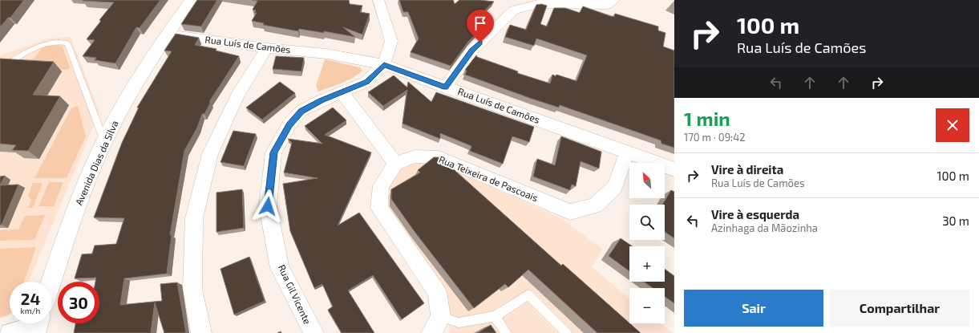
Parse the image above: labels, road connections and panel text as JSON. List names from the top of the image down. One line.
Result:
{"streets":{"street":["Rua Luís de Camões","Avenida Dias da Silva","Rua Teixeira de Pascoais","Rua Gil Vicente"]},"crossings":[["Rua Luís de Camões","Avenida Dias da Silva"],["Rua Luís de Camões","Rua Teixeira de Pascoais"],["Rua Luís de Camões","Rua Gil Vicente"]],"north":"top left","page":{"turn":["100 m","Rua Luís de Camões"],"heading":["1 min","170 m · 09:42"],"list":[{"name":"Vire à direita","note":"Rua Luís de Camões","value":"100 m"},{"name":"Vire à esquerda","note":"Azinhaga da Mãozinha","value":"30 m"}],"map_buttons":["+","−"],"speed":"24 km/h","limit":"30","buttons":["Sair","Compartilhar"]}}
